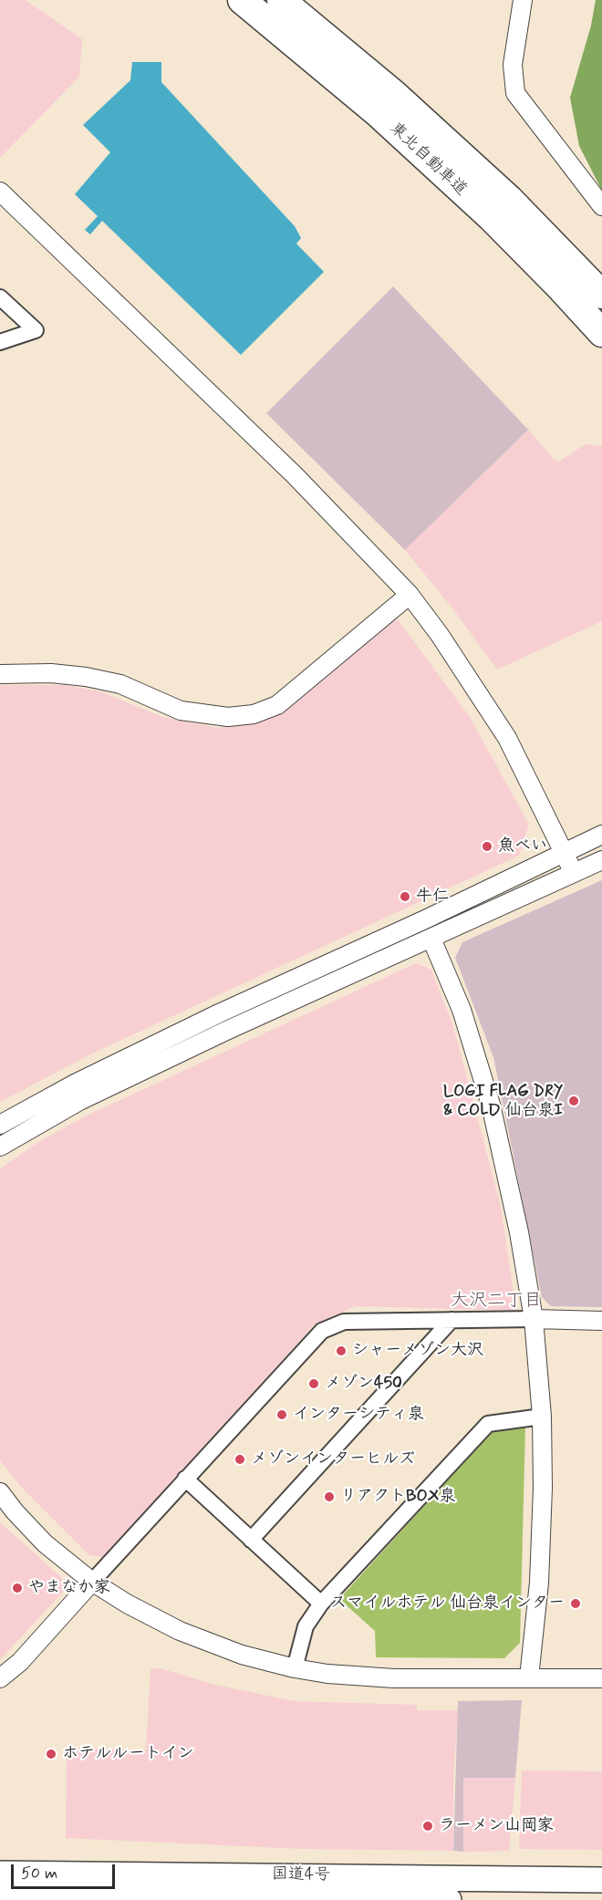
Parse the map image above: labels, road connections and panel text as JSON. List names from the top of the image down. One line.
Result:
{"streets":{"highway":["東北自動車道","国道4号"]},"districts":["大沢二丁目"],"places":["魚べい","牛仁","LOGI FLAG DRY & COLD 仙台泉I","シャーメゾン大沢","メゾン450","インターシティ泉","メゾンインターヒルズ","リアクトBOX泉","やまなか家","スマイルホテル 仙台泉インター","ホテルルートイン","ラーメン山岡家"],"scale_bar":"50 m"}
